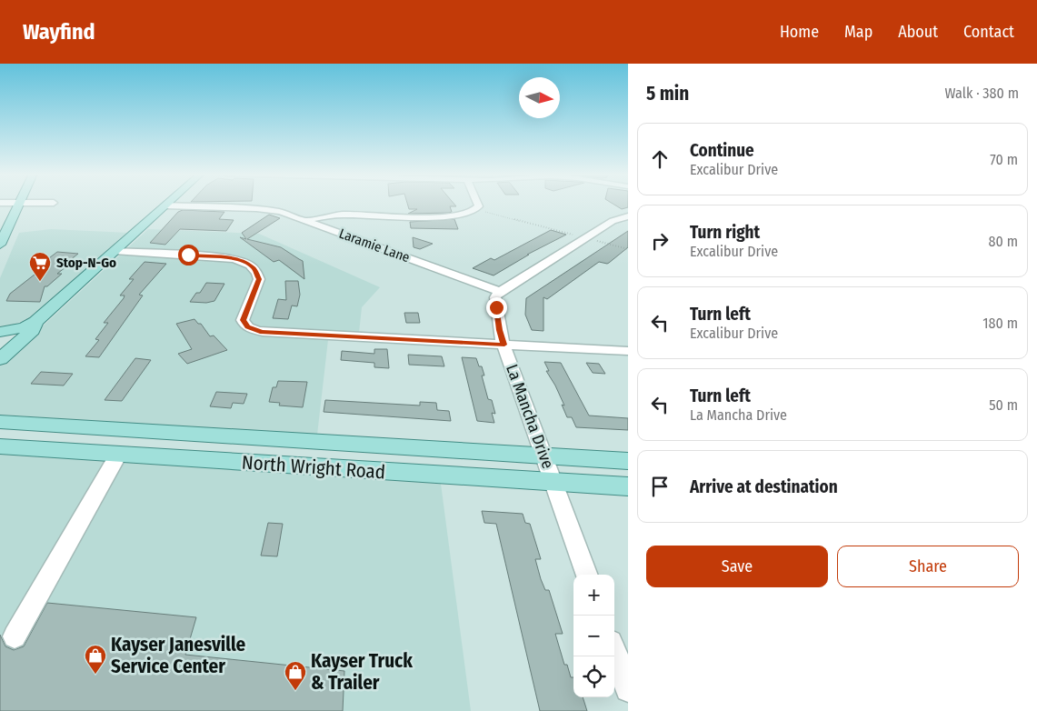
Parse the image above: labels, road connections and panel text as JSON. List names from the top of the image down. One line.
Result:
{"streets":{"main road":["North Wright Road"],"street":["Laramie Lane","La Mancha Drive"]},"crossings":[["Laramie Lane","La Mancha Drive"],["La Mancha Drive","North Wright Road"]],"places":{"supermarket":["Stop-N-Go"],"shop":["Kayser Janesville Service Center","Kayser Truck & Trailer"]},"north":"right","page":{"header":"Wayfind","nav":["Home","Map","About","Contact"],"heading":["5 min","Walk · 380 m"],"list":[["Continue","Excalibur Drive","70 m"],["Turn right","Excalibur Drive","80 m"],["Turn left","Excalibur Drive","180 m"],["Turn left","La Mancha Drive","50 m"],"Arrive at destination"],"buttons":["Save","Share"],"map_buttons":["+","−"]}}
